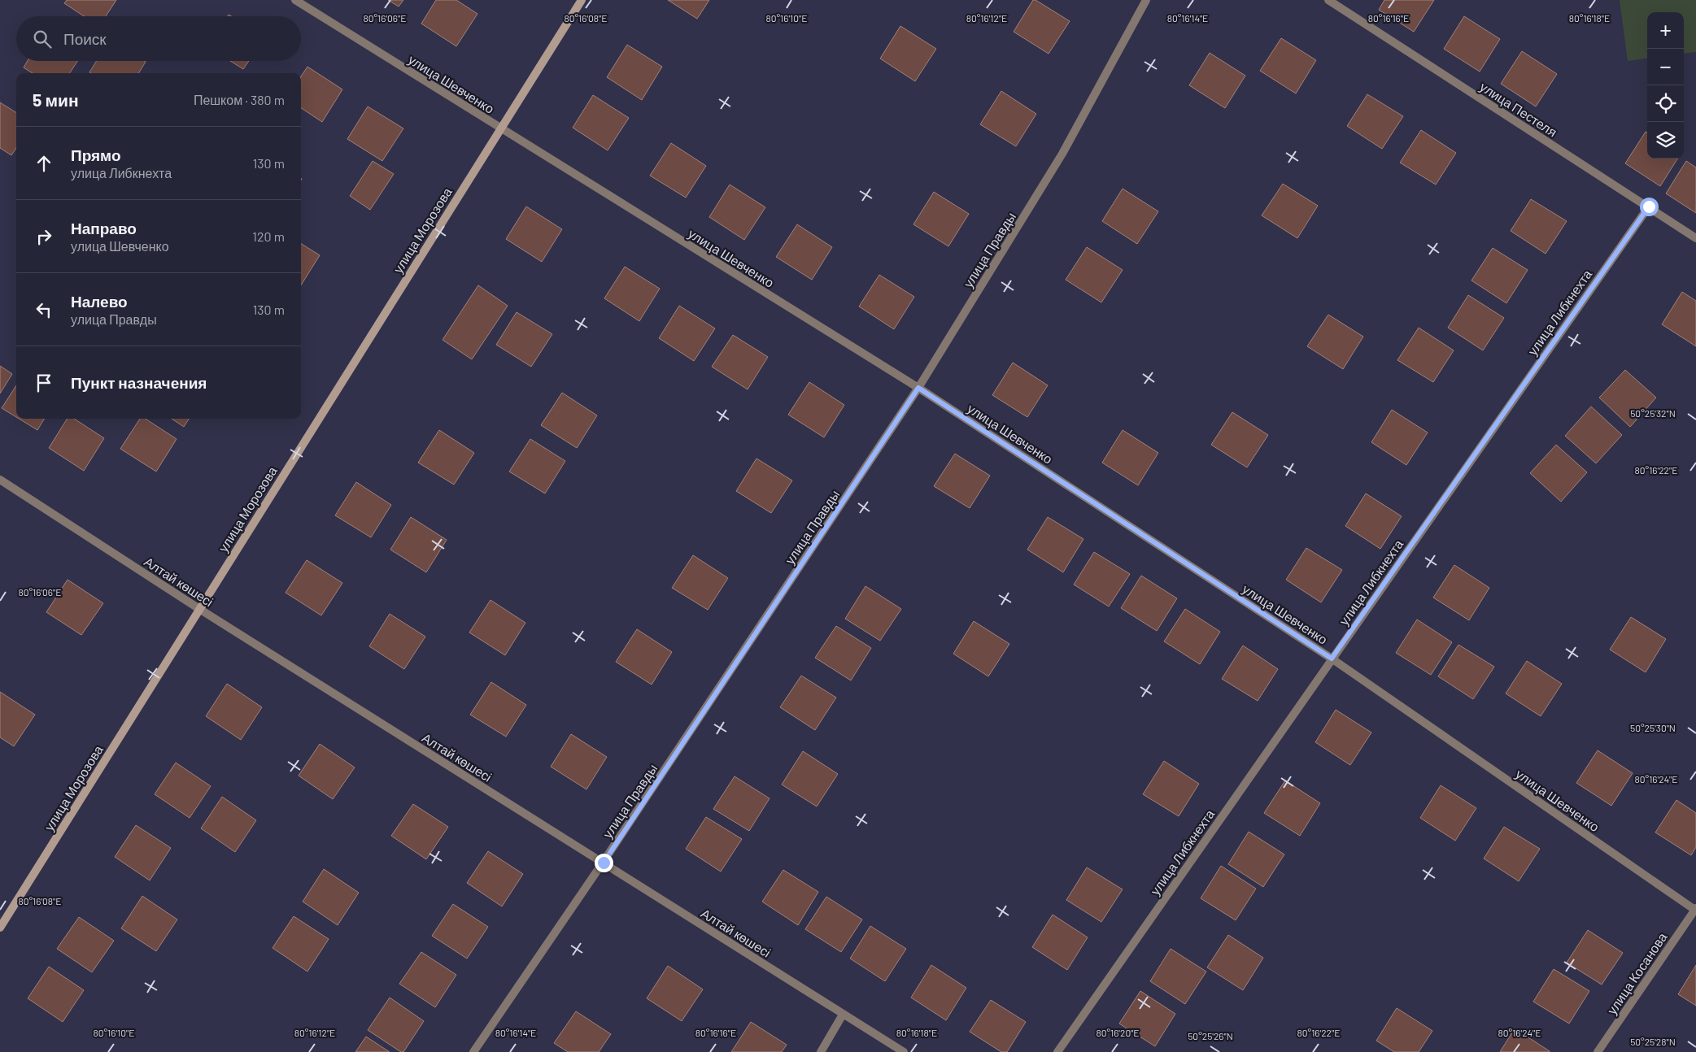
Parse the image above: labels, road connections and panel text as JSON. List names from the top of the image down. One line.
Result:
{"streets":{"main road":["улица Морозова"],"street":["улица Шевченко","улица Пестеля","улица Правды","улица Либкнехта","Алтай көшесі","улица Косанова"]},"crossings":[["улица Шевченко","улица Морозова"],["улица Шевченко","улица Правды"],["улица Шевченко","улица Либкнехта"],["улица Шевченко","улица Косанова"],["улица Пестеля","улица Либкнехта"],["улица Морозова","Алтай көшесі"],["улица Правды","Алтай көшесі"]],"page":{"map_buttons":["+","−"],"search":"Поиск","heading":["5 мин","Пешком · 380 m"],"list":[["Прямо","улица Либкнехта","130 m"],["Направо","улица Шевченко","120 m"],["Налево","улица Правды","130 m"],"Пункт назначения"]},"coordinates":["80°16'06\"E","80°16'10\"E","80°16'12\"E","80°16'14\"E","80°16'16\"E","80°16'18\"E","80°16'08\"E","50°25'32\"N","80°16'22\"E","50°25'30\"N","80°16'24\"E","80°16'20\"E","50°25'26\"N","50°25'28\"N"]}
